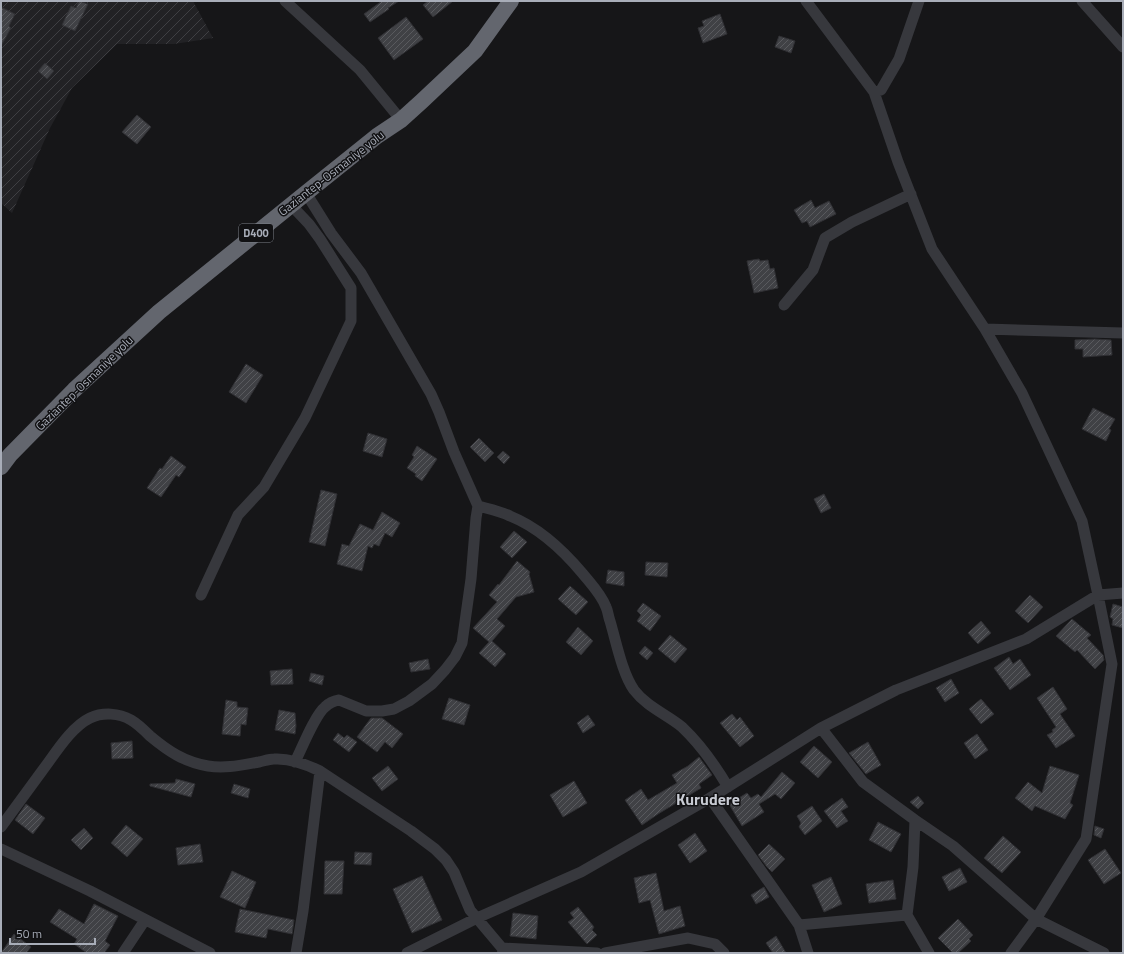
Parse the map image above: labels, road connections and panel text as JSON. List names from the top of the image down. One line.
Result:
{"streets":{"highway":["Gaziantep-Osmaniye yolu","D400"]},"districts":["Kurudere"],"scale_bar":"50 m"}
